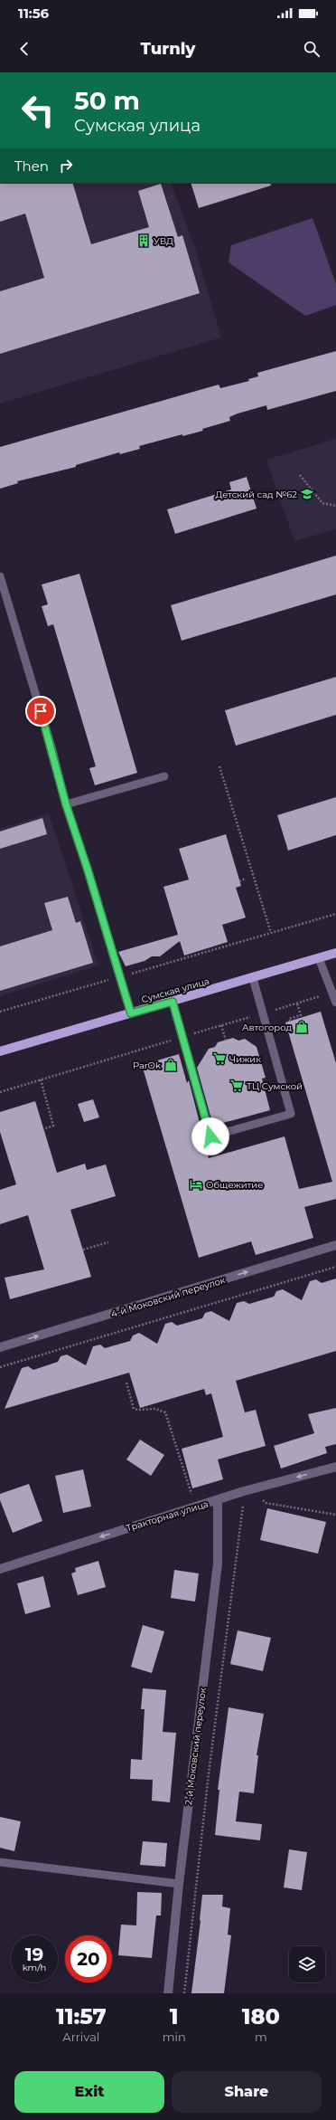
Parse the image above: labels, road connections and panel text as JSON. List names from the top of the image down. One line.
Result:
{"streets":{"main road":["Сумская улица"],"street":["4-й Моковский переулок","Тракторная улица","2-й Моковский переулок"]},"crossings":[["Тракторная улица","2-й Моковский переулок"]],"one_way":["4-й Моковский переулок","Тракторная улица"],"places":{"building":["УВД"],"school or university":["Детский сад №62"],"shop":["Автогород","ParOk"],"supermarket":["Чижик","ТЦ Сумской"],"hotel":["Общежитие"]},"page":{"status":"11:56","header":"Turnly","turn":["50 m","Сумская улица"],"then":"Then","speed":"19 km/h","limit":"20","eta":["11:57","Arrival","1","min","180","m"],"buttons":["Exit","Share"]}}
